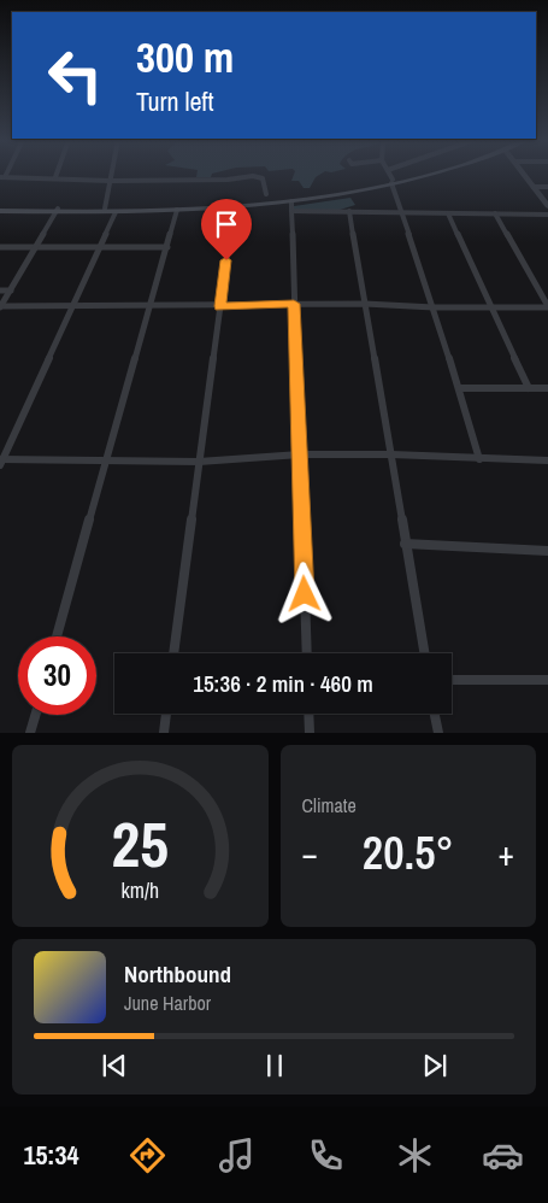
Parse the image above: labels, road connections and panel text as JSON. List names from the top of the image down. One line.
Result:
{"page":{"turn":["300 m","Turn left"],"limit":"30","trip":"15:36 · 2 min · 460 m","tile":"Climate","heat":["−","20.5°","+"],"song":["Northbound","June Harbor"],"tabs":"15:34","gauge":["25","km/h"]}}
